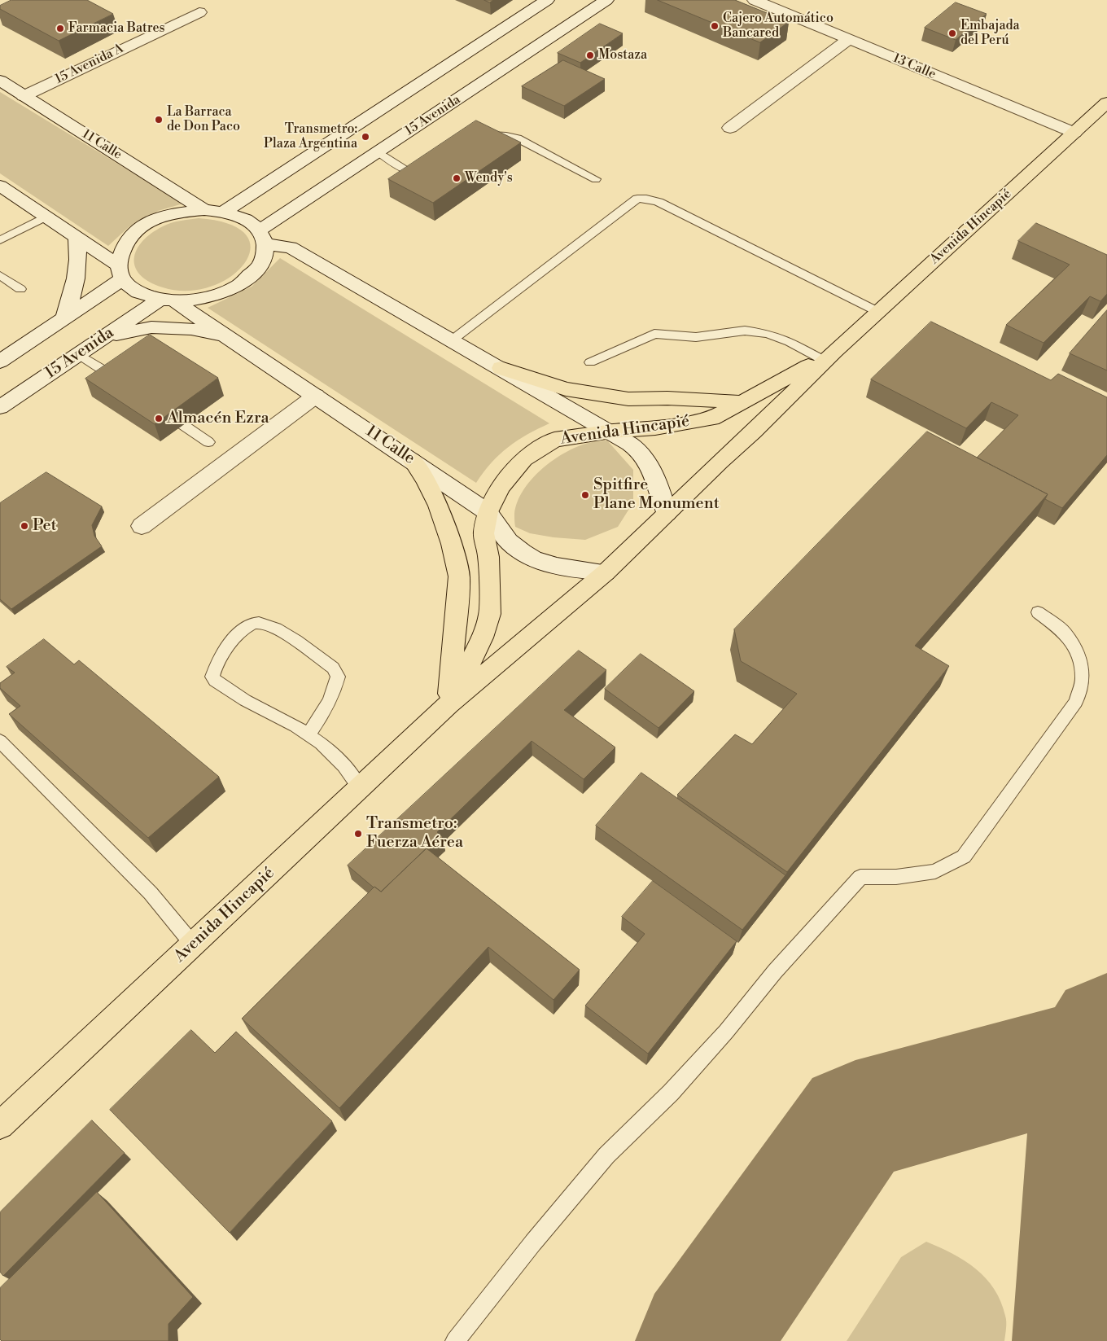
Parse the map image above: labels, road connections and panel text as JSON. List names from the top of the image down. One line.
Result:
{"streets":{"main road":["Avenida Hincapié"],"street":["15 Avenida A","13 Calle","15 Avenida","11 Calle"]},"crossings":[["15 Avenida A","11 Calle"],["13 Calle","Avenida Hincapié"],["15 Avenida","11 Calle"],["11 Calle","Avenida Hincapié"]],"places":["Cajero Automático Bancared","Farmacia Batres","Embajada del Perú","Mostaza","La Barraca de Don Paco","Transmetro: Plaza Argentina","Wendy's","Almacén Ezra","Spitfire Plane Monument","Pet","Transmetro: Fuerza Aérea"]}
